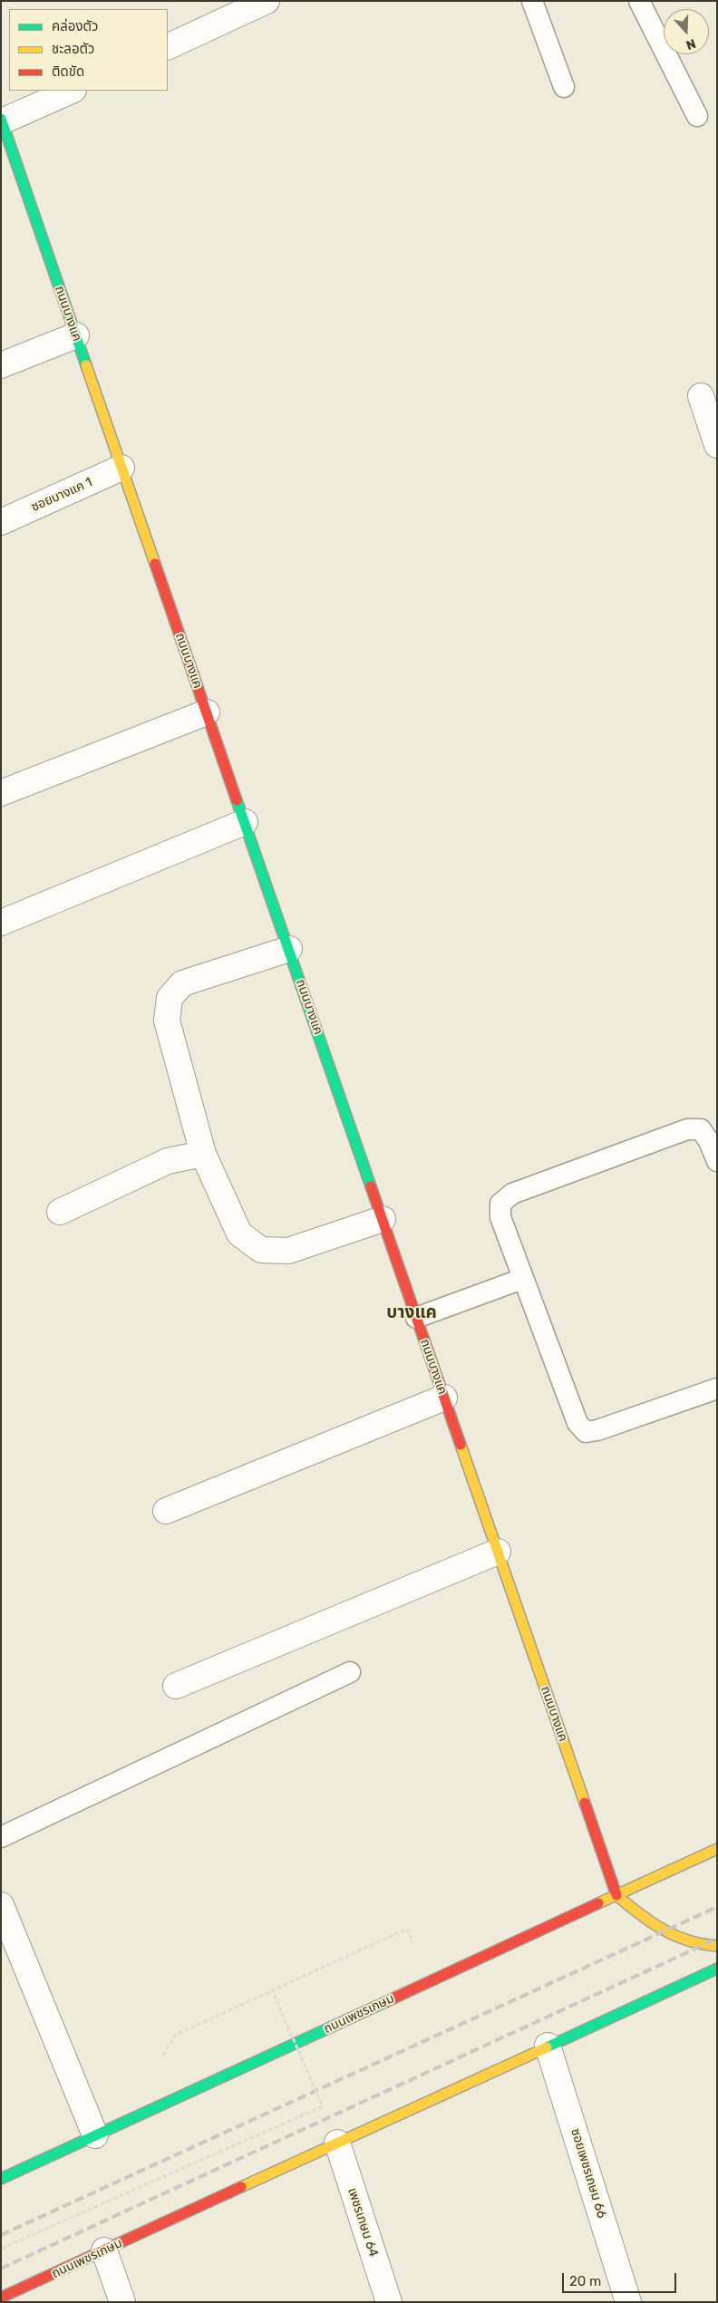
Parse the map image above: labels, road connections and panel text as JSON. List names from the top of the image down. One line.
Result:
{"streets":{"main road":["ถนนบางแค","ถนนเพชรเกษม"],"street":["ซอยบางแค 1","ซอยเพชรเกษม 66","เพชรเกษม 64"]},"crossings":[["ถนนบางแค","ซอยบางแค 1"],["ถนนบางแค","ถนนเพชรเกษม"],["ถนนเพชรเกษม","ซอยเพชรเกษม 66"],["ถนนเพชรเกษม","เพชรเกษม 64"]],"districts":["บางแค"],"legend":["คล่องตัว","ชะลอตัว","ติดขัด"],"scale_bar":"20 m","north":"bottom"}
